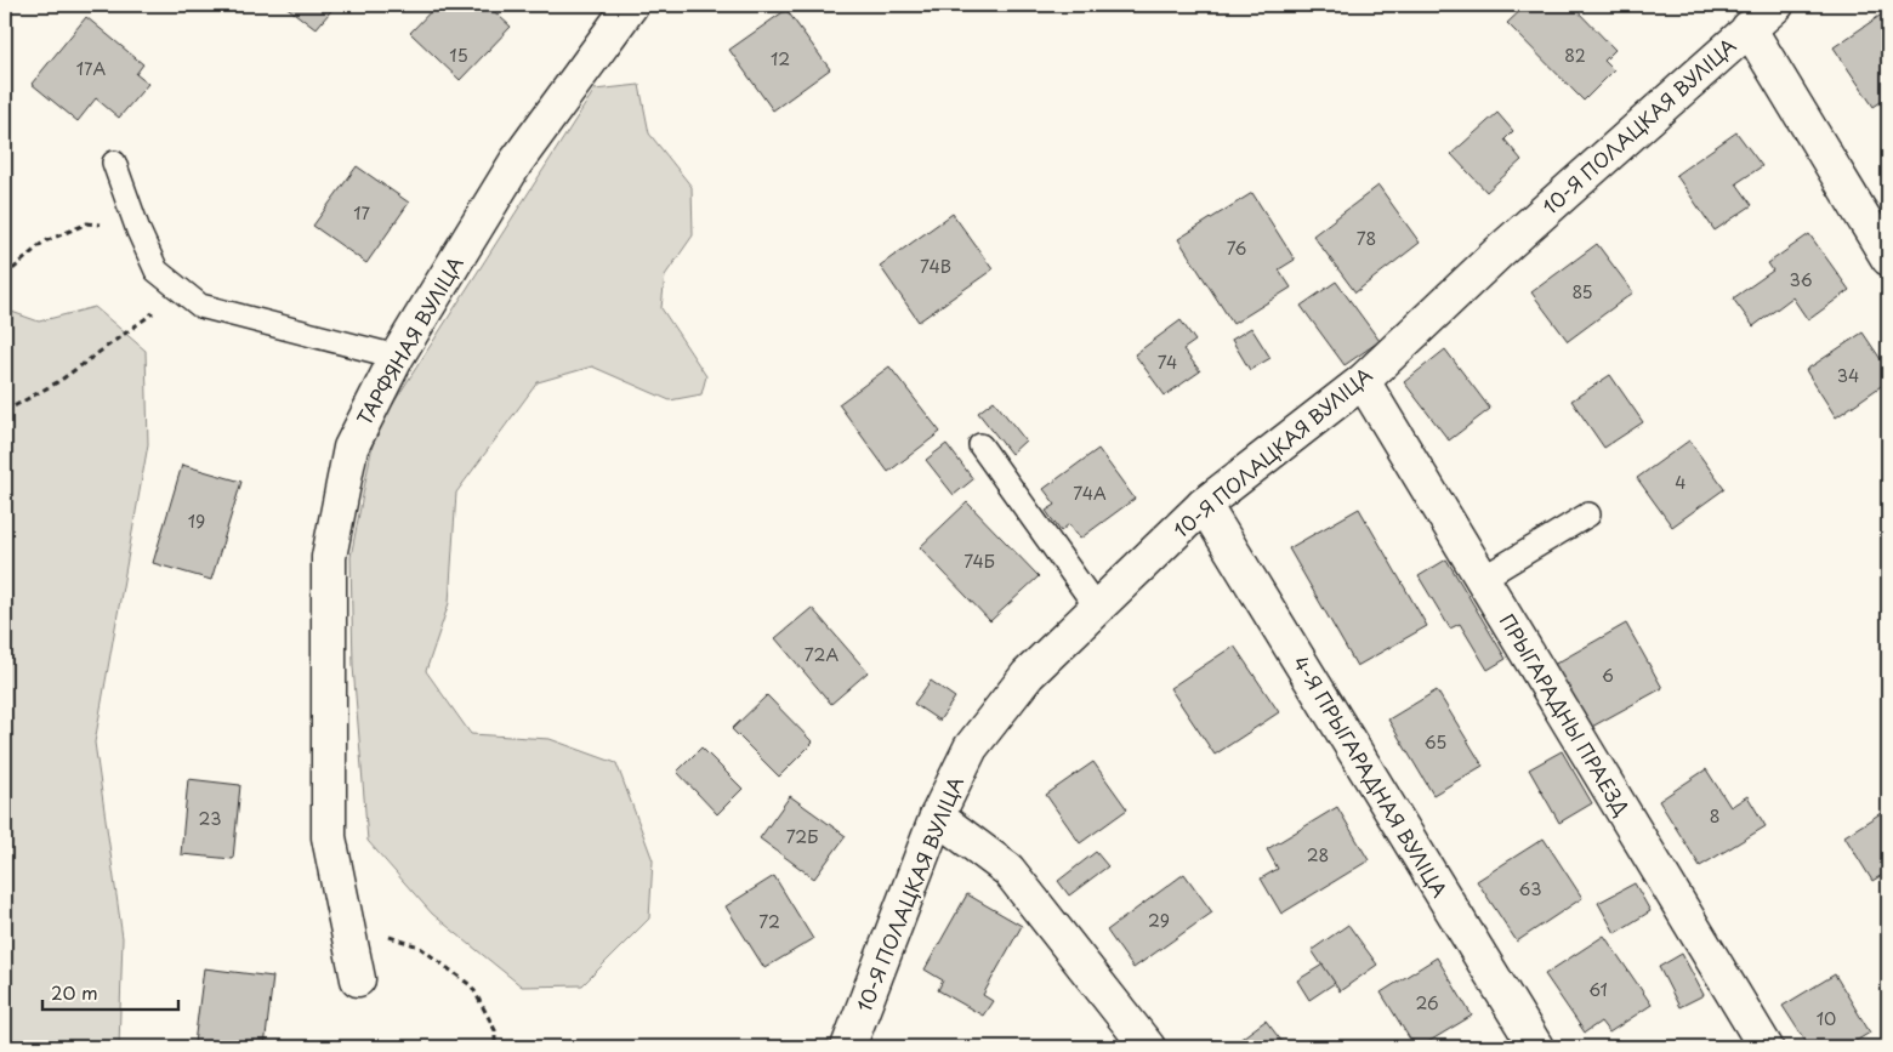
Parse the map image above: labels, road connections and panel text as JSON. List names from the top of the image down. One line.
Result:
{"streets":{"street":["10-Я ПОЛАЦКАЯ ВУЛІЦА","ТАРФЯНАЯ ВУЛІЦА","ПРЫГАРАДНЫ ПРАЕЗД","4-Я ПРЫГАРАДНАЯ ВУЛІЦА"]},"crossings":[["10-Я ПОЛАЦКАЯ ВУЛІЦА","ПРЫГАРАДНЫ ПРАЕЗД"],["10-Я ПОЛАЦКАЯ ВУЛІЦА","4-Я ПРЫГАРАДНАЯ ВУЛІЦА"]],"house_numbers":["15","82","12","17А","17","78","76","74В","36","85","74","34","4","74А","19","74Б","72А","6","65","8","23","72Б","28","63","29","72","61","26","10"],"scale_bar":"20 m"}
